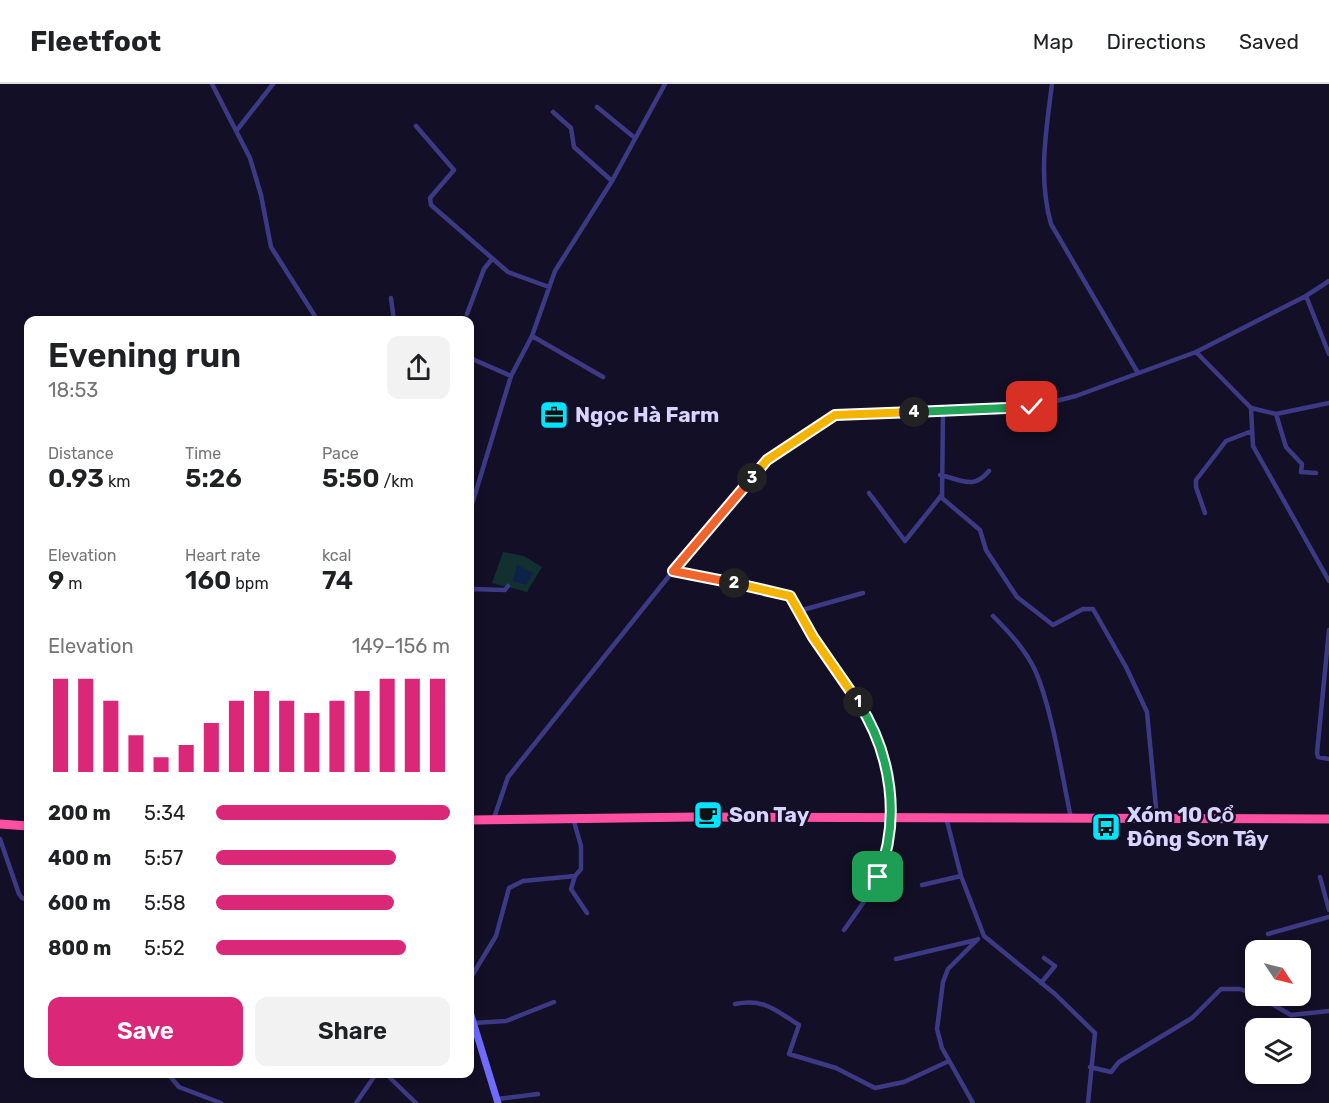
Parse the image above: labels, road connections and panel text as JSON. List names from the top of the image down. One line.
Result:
{"places":{"office":["Ngọc Hà Farm"],"cafe":["Son Tay"],"bus stop":["Xóm 10 Cổ Đông Sơn Tây"]},"north":"bottom right","page":{"header":"Fleetfoot","nav":["Map","Directions","Saved"],"heading":["Evening run","18:53"],"pins":["4","3","2","1"],"stats":[["Distance","0.93 km"],["Time","5:26"],["Pace","5:50 /km"],["Elevation","9 m"],["Heart rate","160 bpm"],["kcal","74"]],"chart":["Elevation","149–156 m"],"list":[{"name":"200 m","note":"5:34"},{"name":"400 m","note":"5:57"},{"name":"600 m","note":"5:58"},{"name":"800 m","note":"5:52"}],"buttons":["Save","Share"]}}
